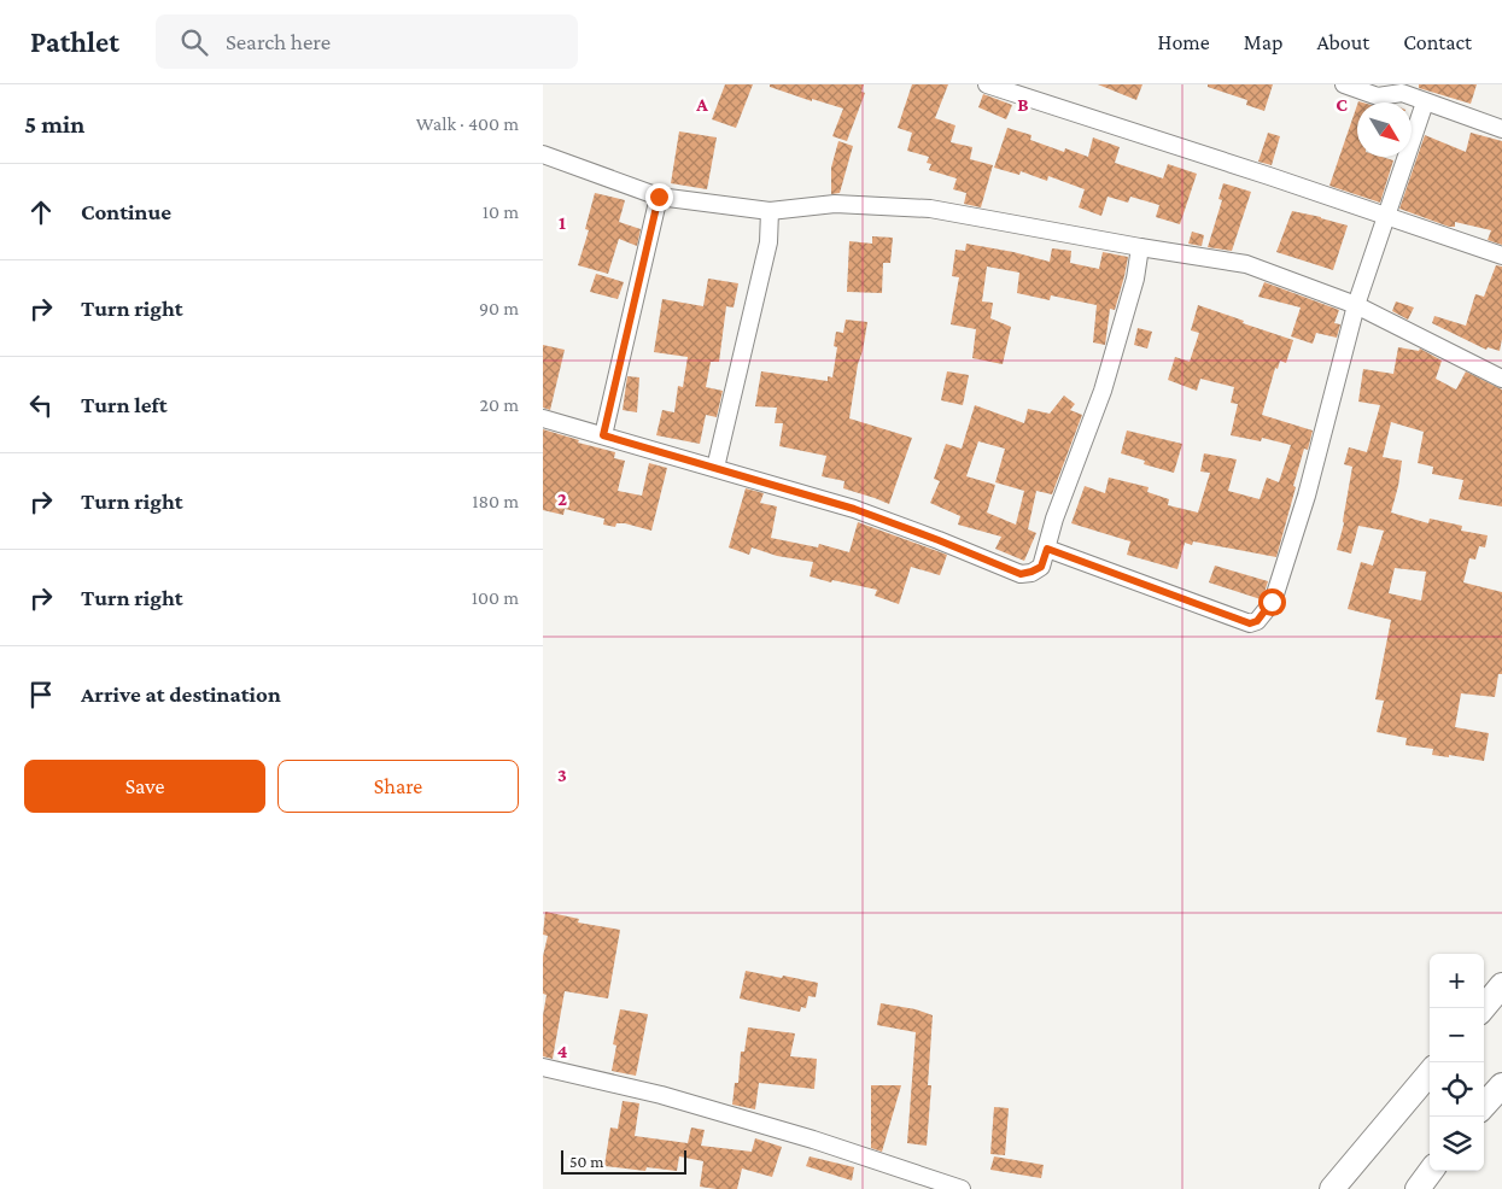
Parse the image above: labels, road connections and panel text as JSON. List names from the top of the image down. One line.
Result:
{"scale_bar":"50 m","north":"bottom right","page":{"header":"Pathlet","search":"Search here","nav":["Home","Map","About","Contact"],"heading":["5 min","Walk · 400 m"],"list":[["Continue","10 m"],["Turn right","90 m"],["Turn left","20 m"],["Turn right","180 m"],["Turn right","100 m"],"Arrive at destination"],"buttons":["Save","Share"],"map_buttons":["+","−"],"scale":"50 m"},"grid":{"columns":["A","B","C"],"rows":["1","2","3","4"]}}
